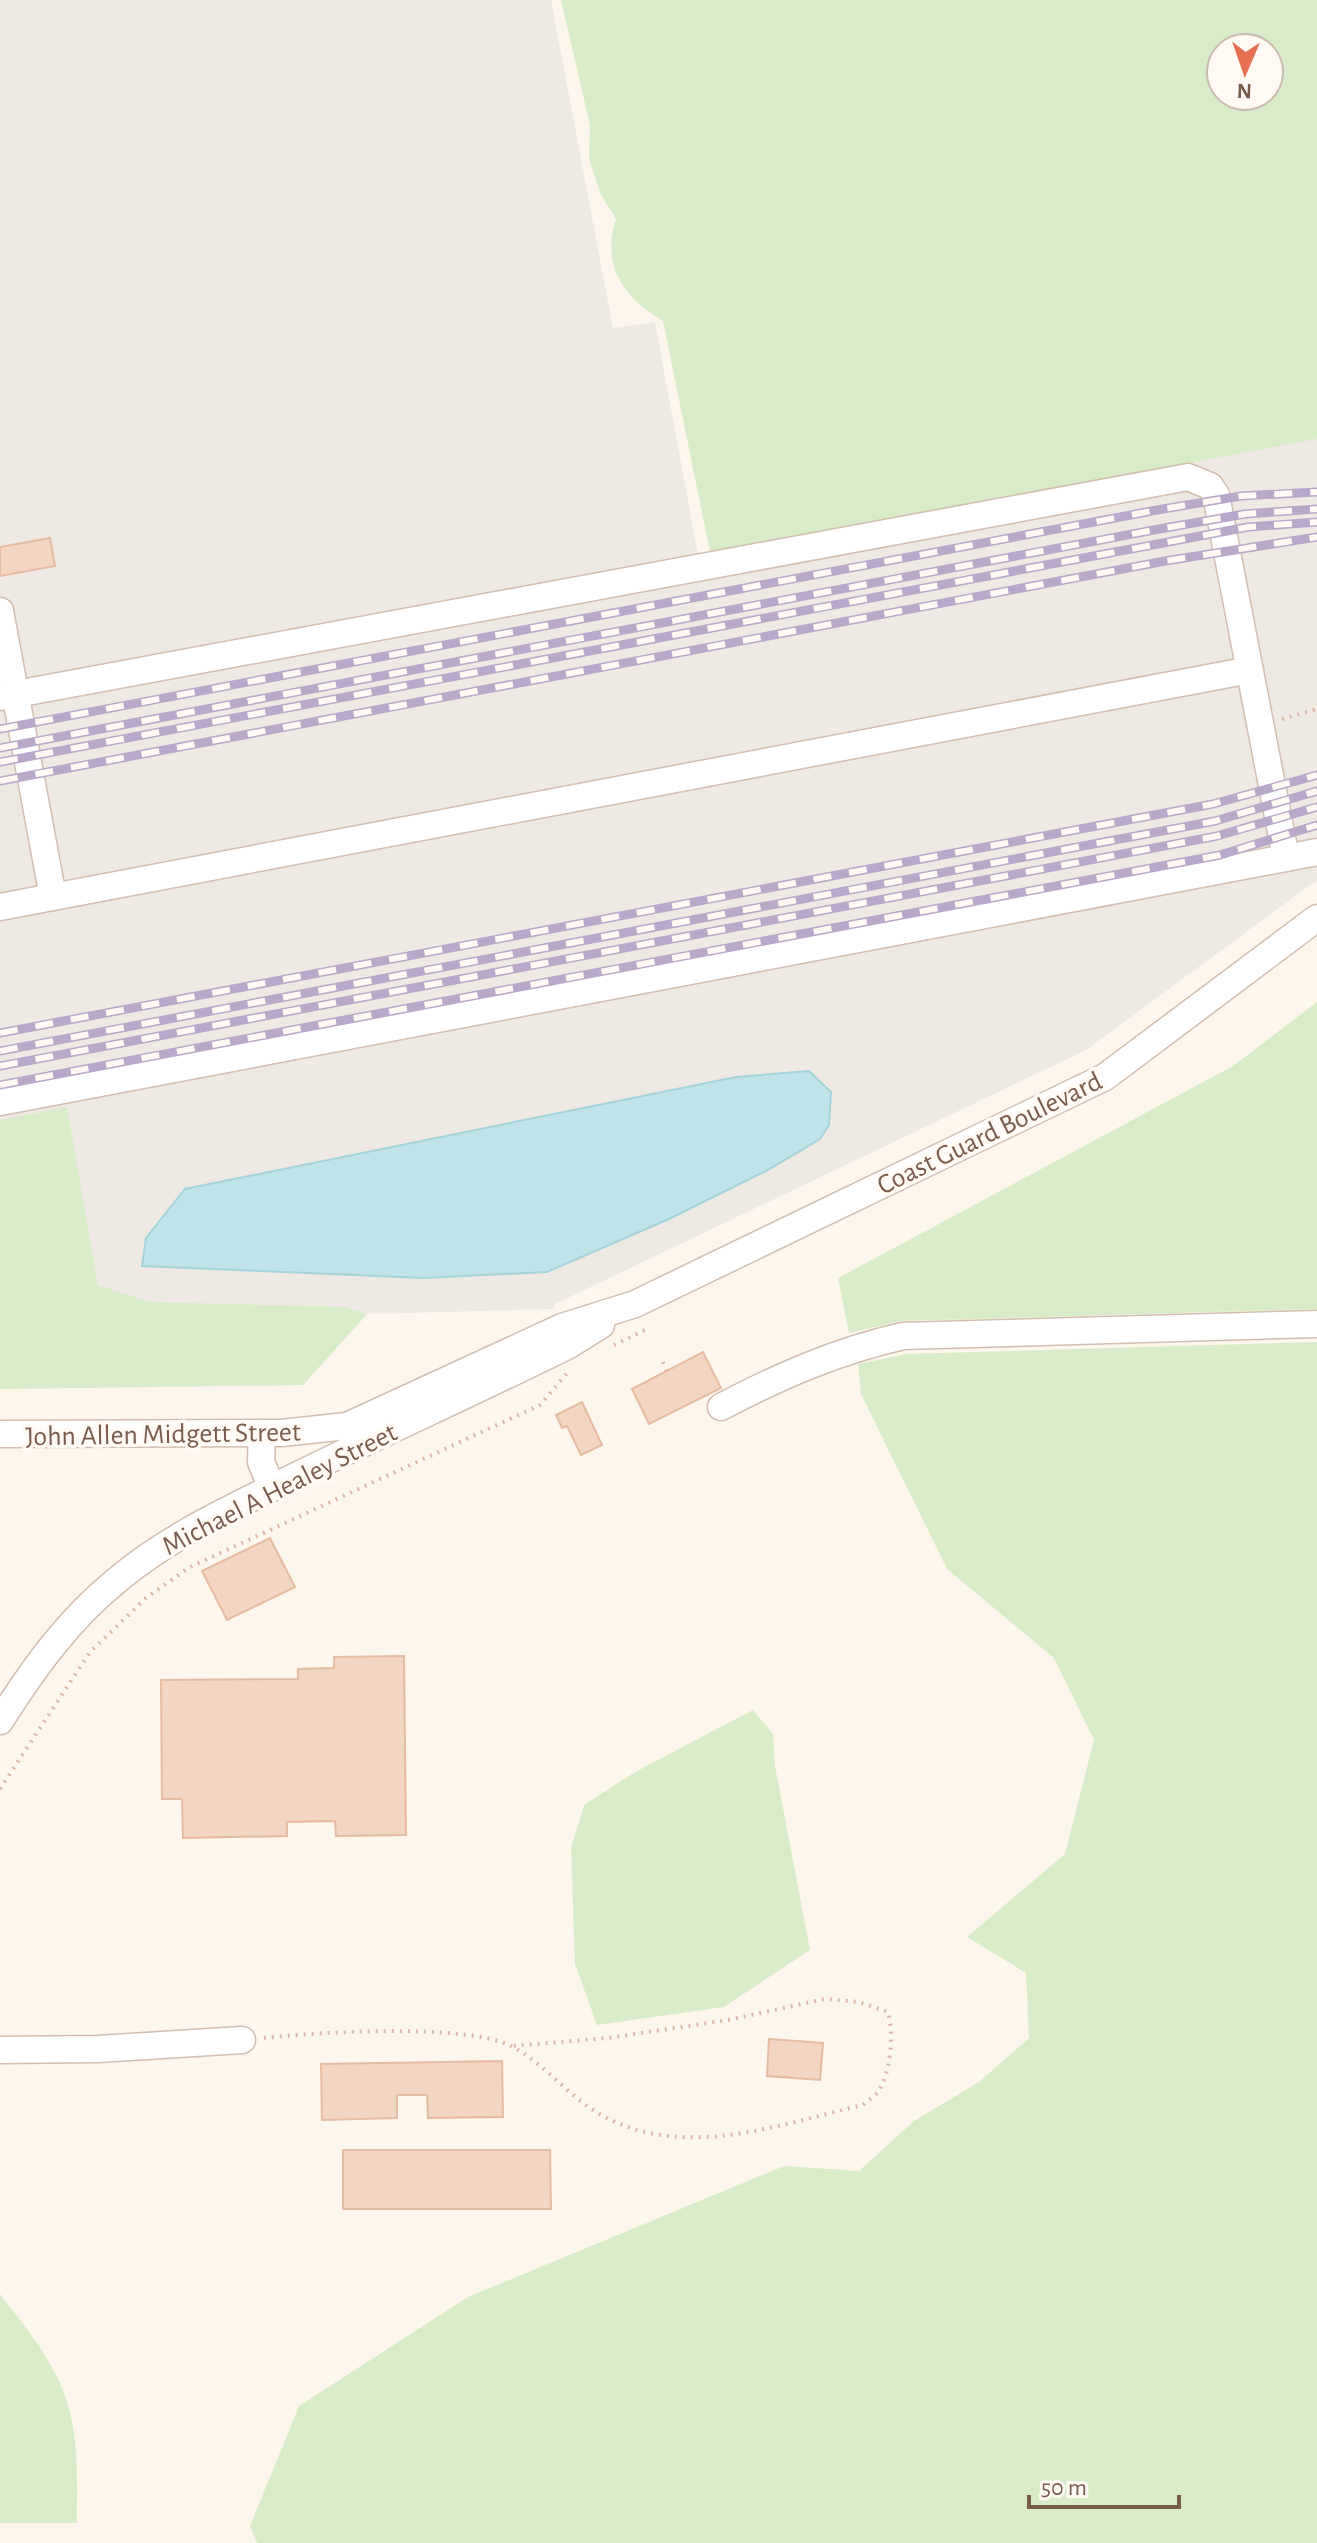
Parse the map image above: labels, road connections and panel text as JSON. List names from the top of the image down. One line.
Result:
{"streets":{"street":["Coast Guard Boulevard","John Allen Midgett Street","Michael A Healey Street"]},"crossings":[["Coast Guard Boulevard","John Allen Midgett Street"],["Coast Guard Boulevard","Michael A Healey Street"],["John Allen Midgett Street","Michael A Healey Street"]],"scale_bar":"50 m","north":"bottom"}
